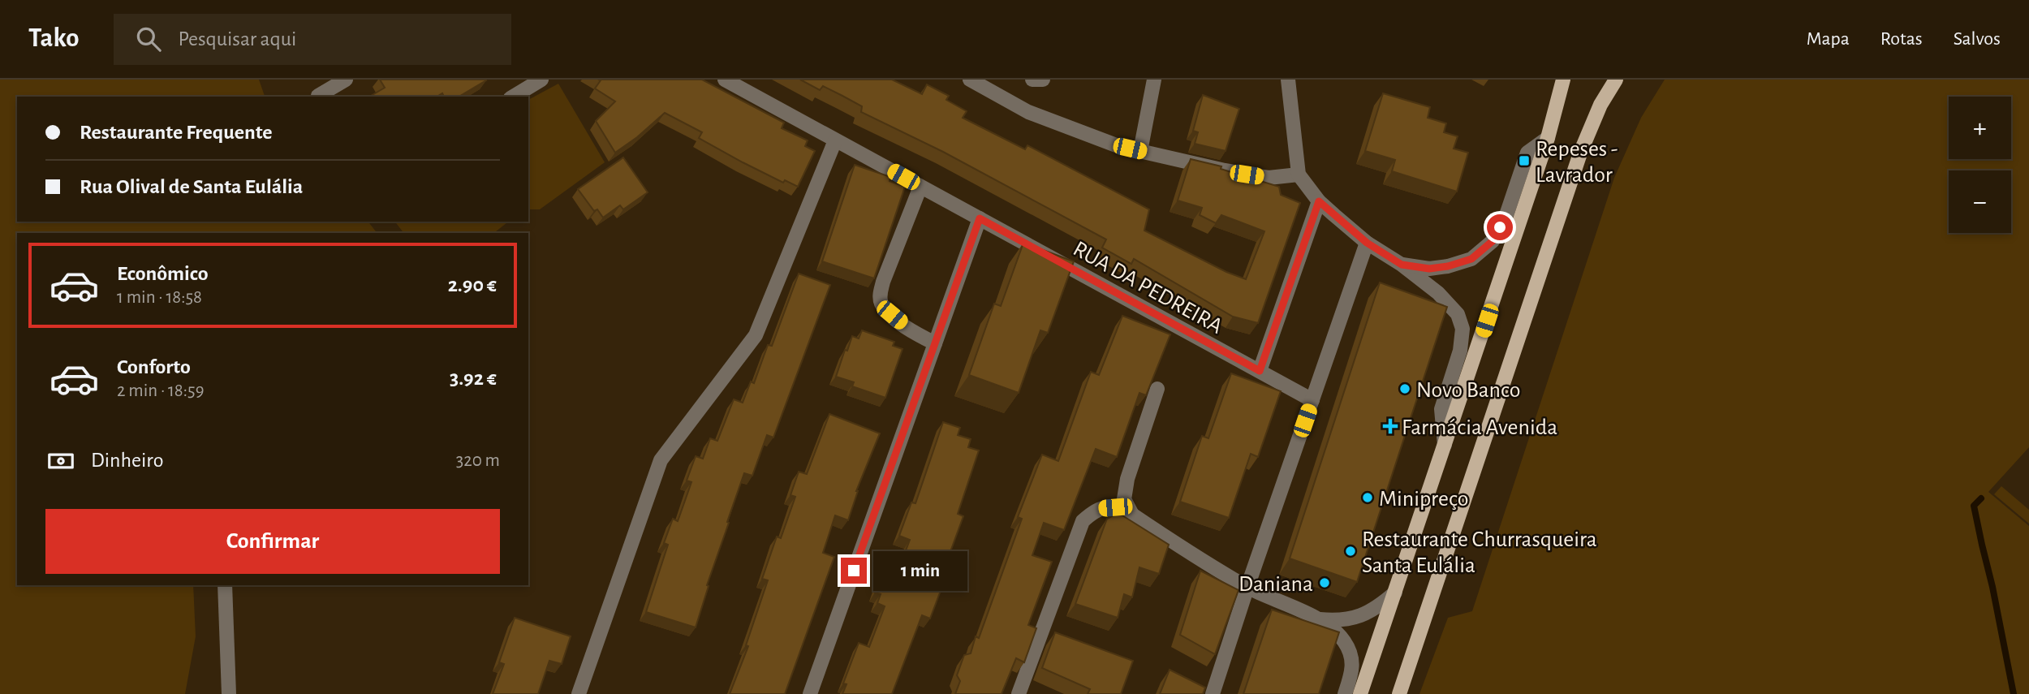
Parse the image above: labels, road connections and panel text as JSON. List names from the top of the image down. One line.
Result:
{"streets":{"street":["RUA DA PEDREIRA"]},"places":{"transit":["Repeses - Lavrador"],"other":["Novo Banco","Minipreço","Restaurante Churrasqueira Santa Eulália","Daniana"],"health":["Farmácia Avenida"]},"page":{"header":"Tako","search":"Pesquisar aqui","nav":["Mapa","Rotas","Salvos"],"map_buttons":["+","−"],"banner":["Restaurante Frequente","Rua Olival de Santa Eulália"],"list":[{"name":"Econômico","note":"1 min · 18:58","value":"2.90 €"},{"name":"Conforto","note":"2 min · 18:59","value":"3.92 €"}],"pay":["Dinheiro","320 m"],"buttons":"Confirmar","bubble":"1 min"}}
